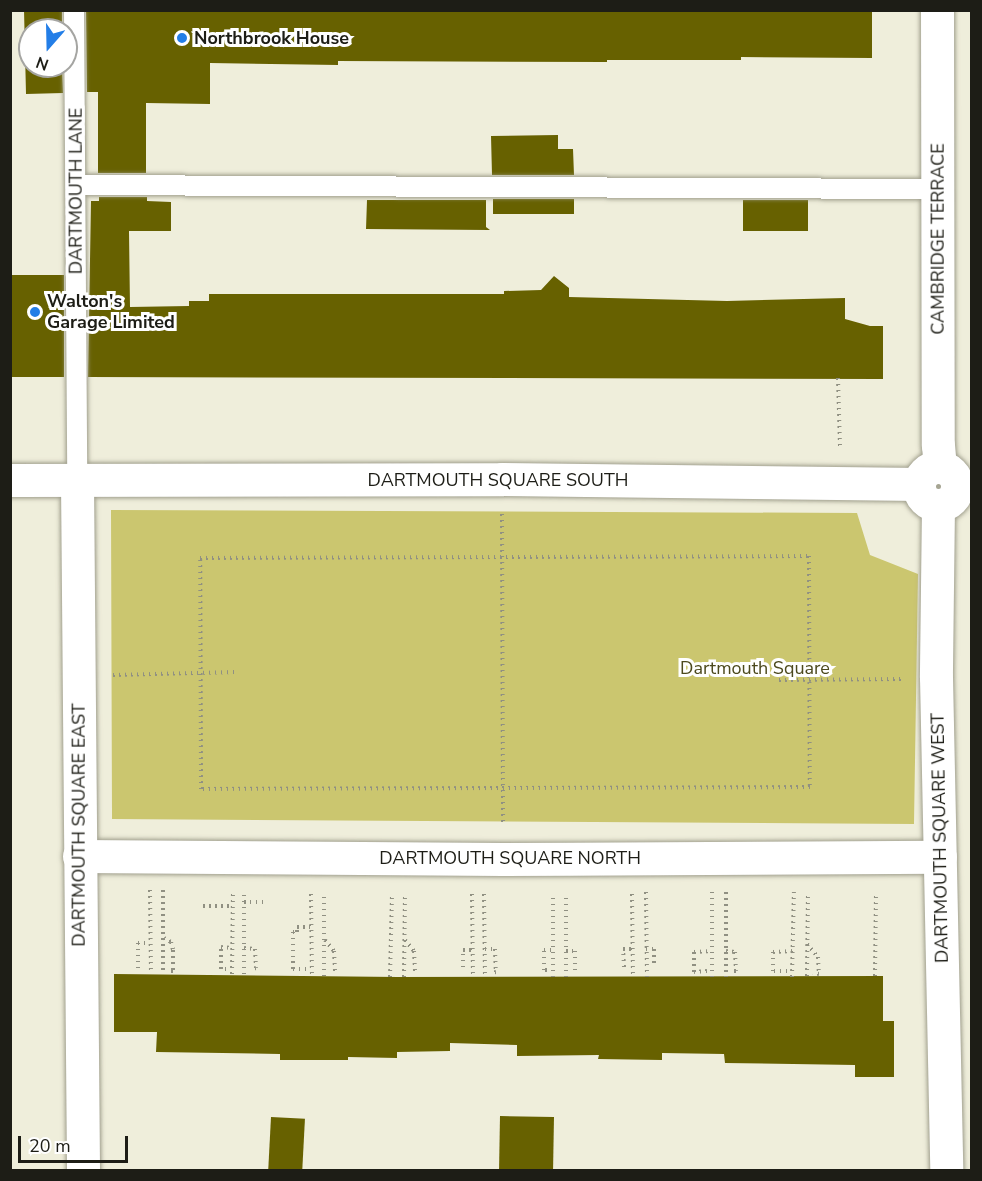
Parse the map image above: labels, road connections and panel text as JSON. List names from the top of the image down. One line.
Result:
{"streets":{"street":["CAMBRIDGE TERRACE","DARTMOUTH SQUARE SOUTH","DARTMOUTH SQUARE EAST","DARTMOUTH SQUARE WEST","DARTMOUTH SQUARE NORTH"],"lane":["DARTMOUTH LANE"]},"crossings":[["DARTMOUTH LANE","DARTMOUTH SQUARE SOUTH"],["DARTMOUTH LANE","DARTMOUTH SQUARE EAST"],["CAMBRIDGE TERRACE","DARTMOUTH SQUARE SOUTH"],["CAMBRIDGE TERRACE","DARTMOUTH SQUARE WEST"],["DARTMOUTH SQUARE SOUTH","DARTMOUTH SQUARE EAST"],["DARTMOUTH SQUARE SOUTH","DARTMOUTH SQUARE WEST"],["DARTMOUTH SQUARE EAST","DARTMOUTH SQUARE NORTH"],["DARTMOUTH SQUARE WEST","DARTMOUTH SQUARE NORTH"]],"parks":["Dartmouth Square"],"places":["Northbrook House","Walton's Garage Limited"],"scale_bar":"20 m","north":"bottom"}
